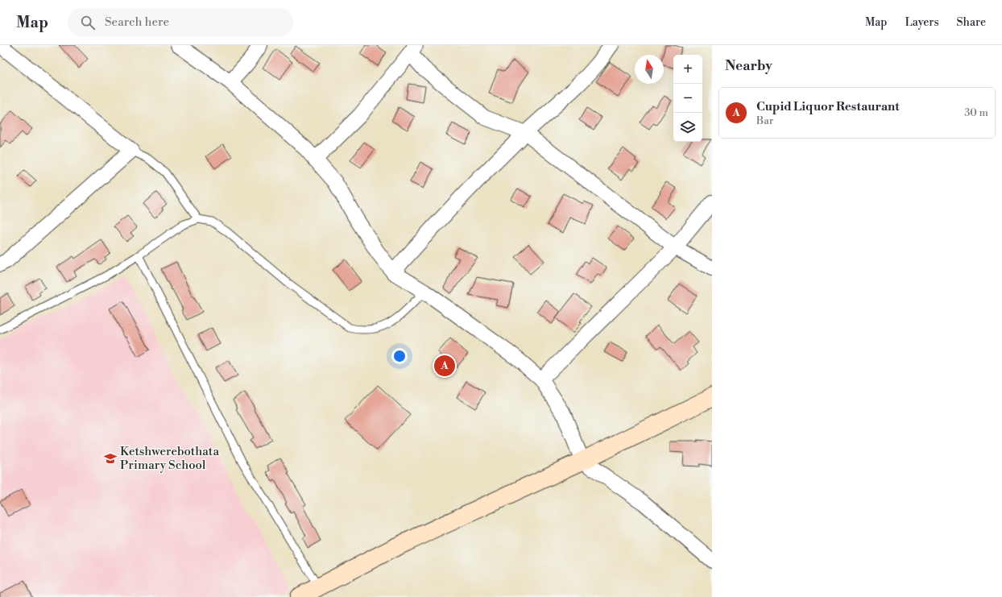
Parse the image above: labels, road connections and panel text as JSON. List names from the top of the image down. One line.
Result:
{"places":{"school or university":["Ketshwerebothata Primary School"]},"north":"top","page":{"header":"Map","search":"Search here","nav":["Map","Layers","Share"],"heading":"Nearby","map_buttons":["+","−"],"list":[{"mark":"A","name":"Cupid Liquor Restaurant","note":"Bar","value":"30 m"}],"pins":"A"}}
